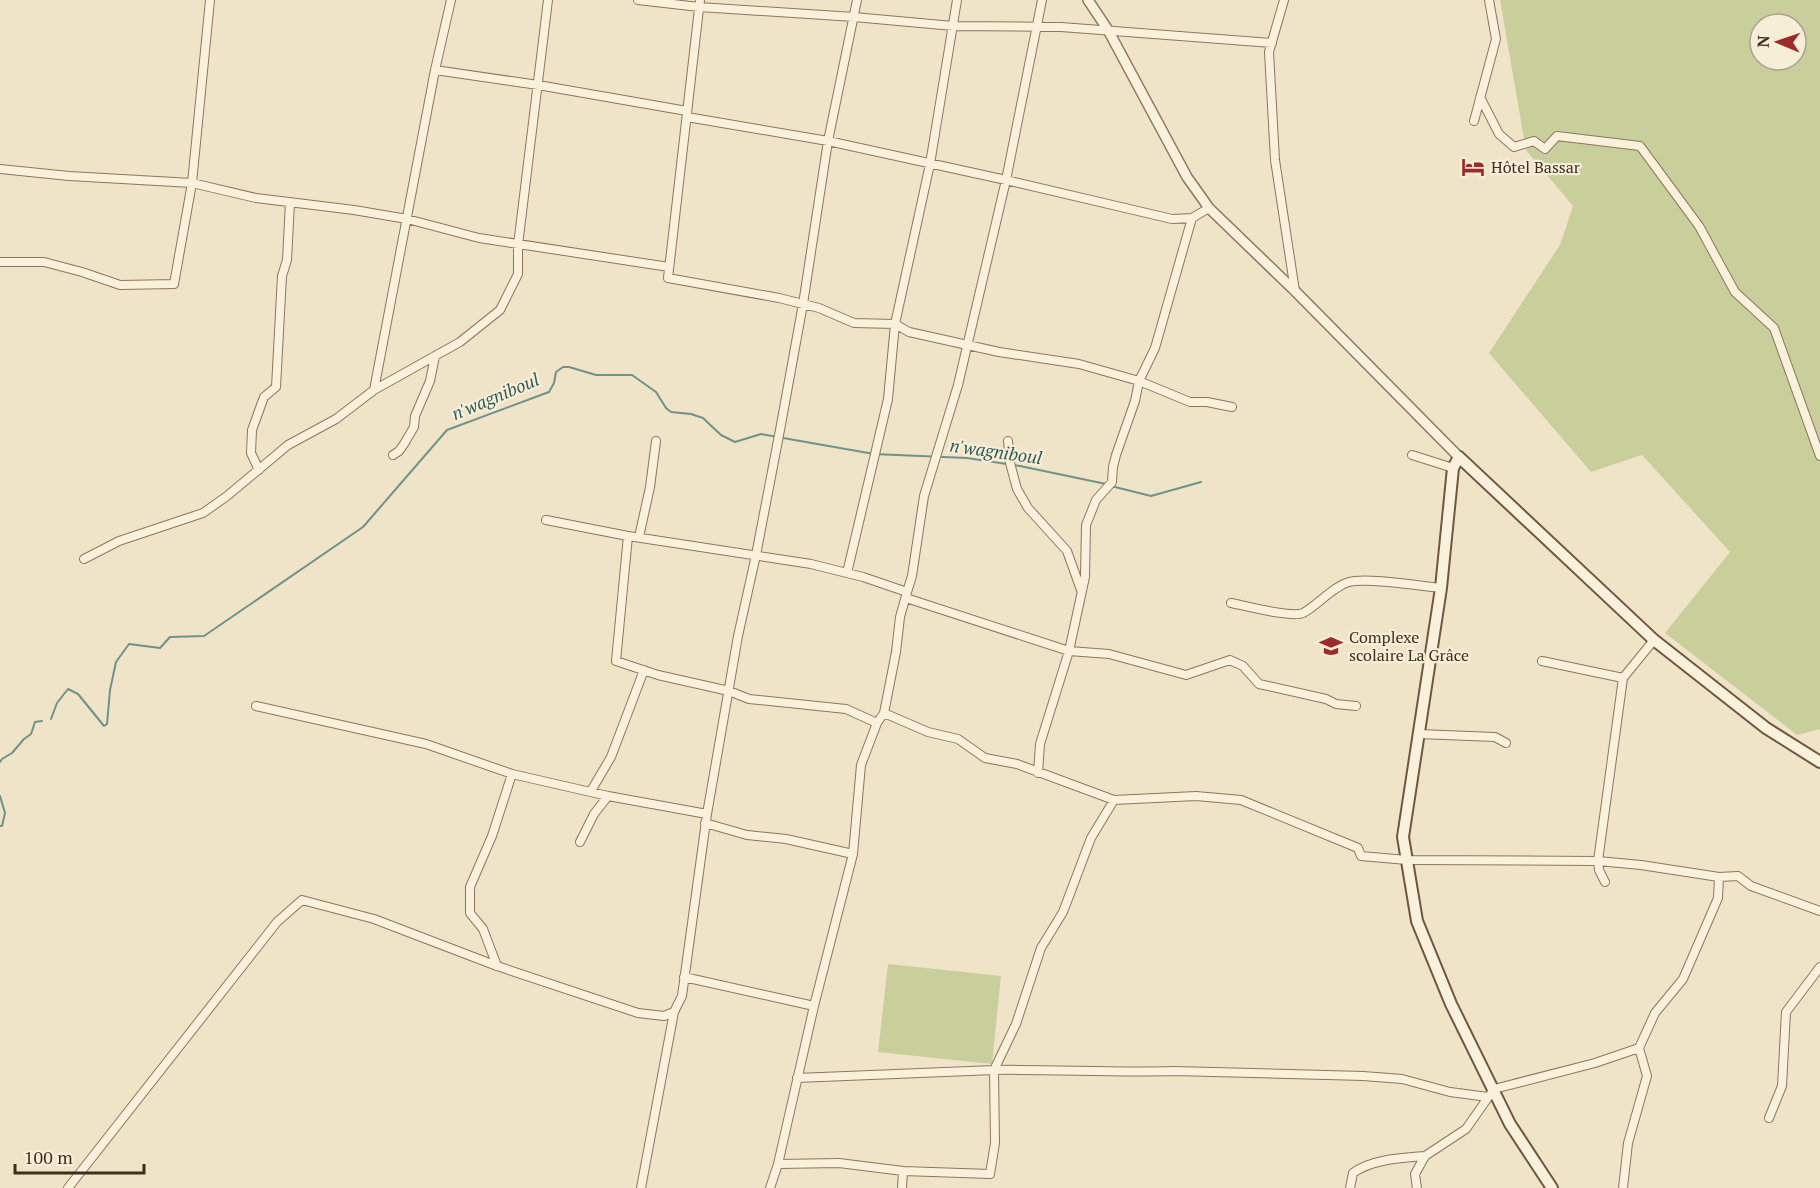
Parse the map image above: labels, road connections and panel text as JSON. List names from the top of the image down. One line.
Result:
{"water":["n'wagniboul"],"places":{"hotel":["Hôtel Bassar"],"school or university":["Complexe scolaire La Grâce"]},"scale_bar":"100 m","north":"left"}
